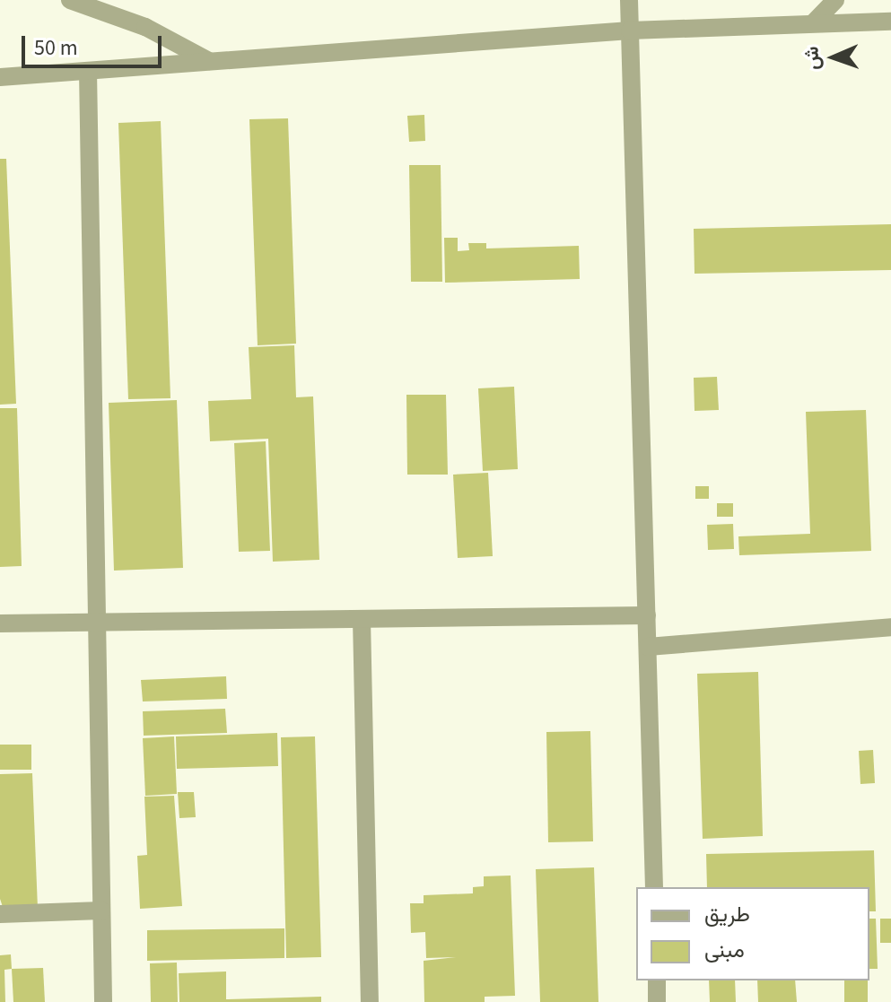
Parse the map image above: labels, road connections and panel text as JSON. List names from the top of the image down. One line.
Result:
{"legend":["طريق","مبنى"],"scale_bar":"50 m","north":"left"}
